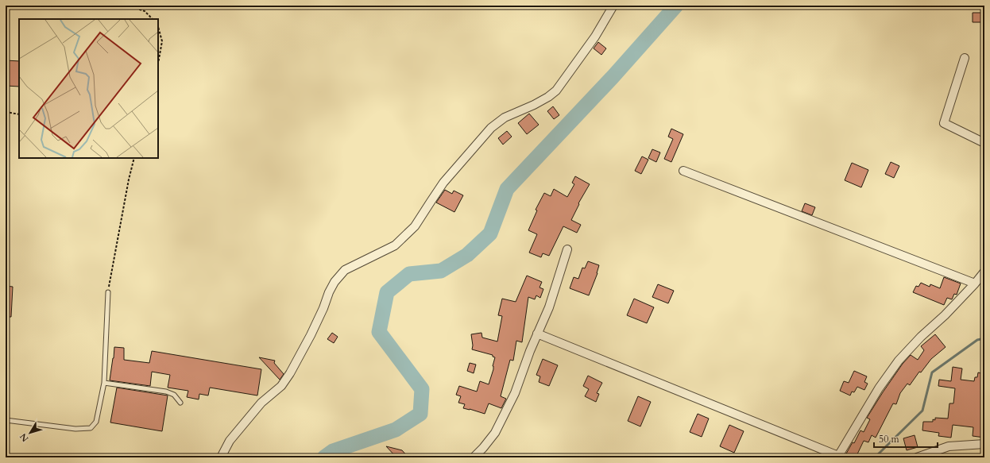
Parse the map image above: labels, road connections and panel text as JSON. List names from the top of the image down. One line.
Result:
{"scale_bar":"50 m","north":"bottom left"}
